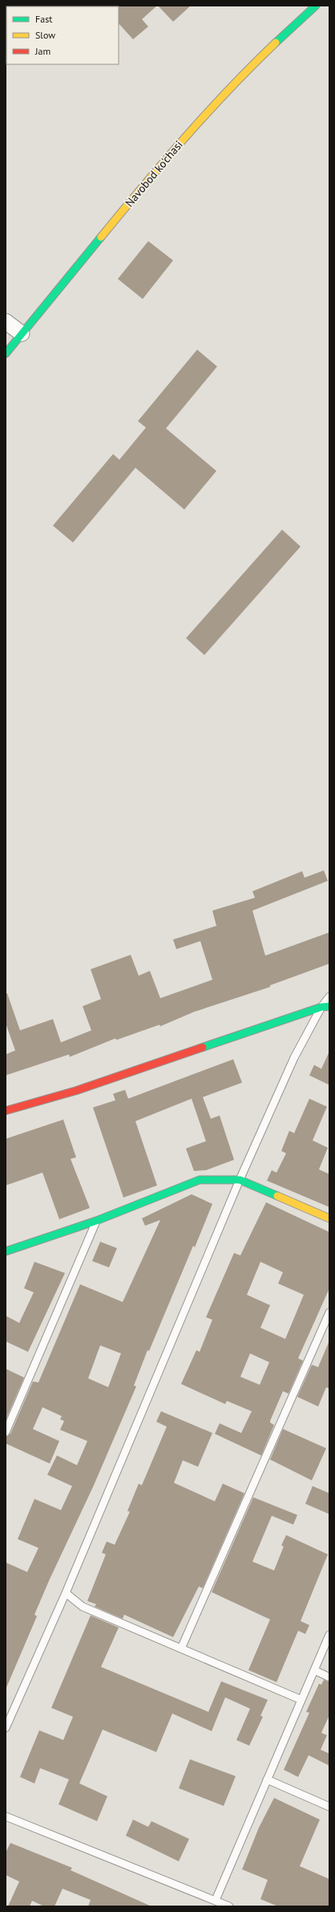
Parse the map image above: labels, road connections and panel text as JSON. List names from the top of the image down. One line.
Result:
{"streets":{"street":["Navobod ko'chasi"]},"legend":["Fast","Slow","Jam"]}
